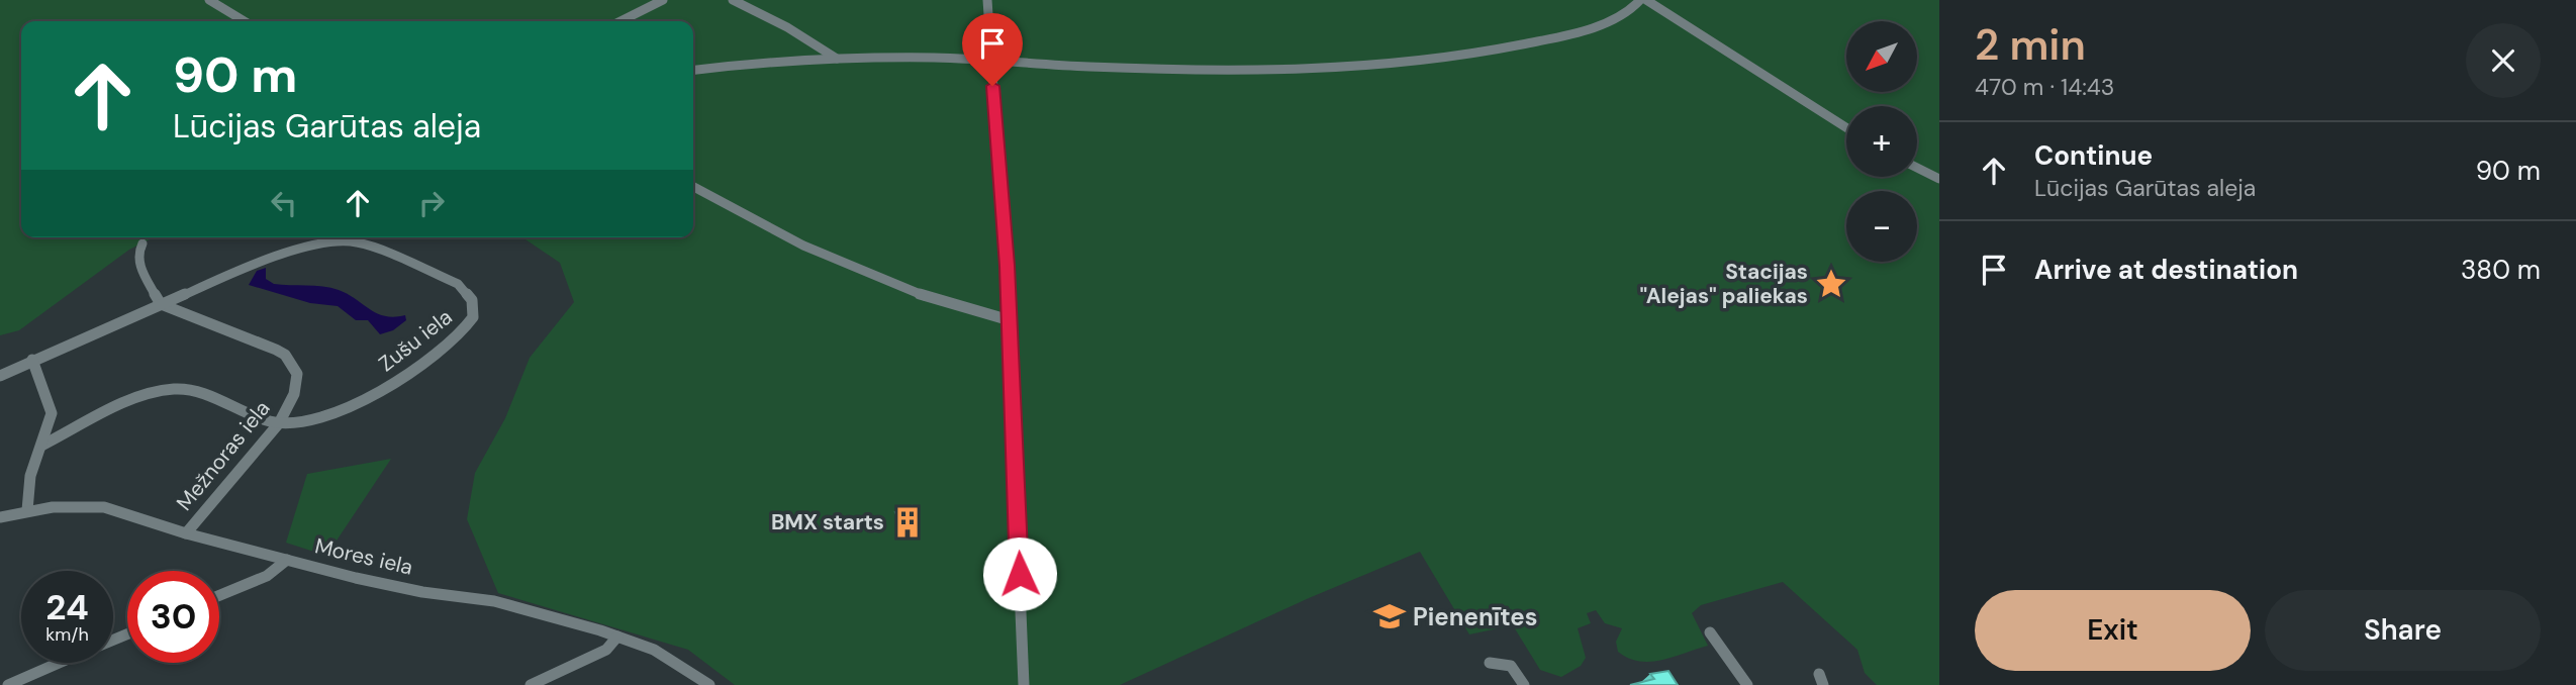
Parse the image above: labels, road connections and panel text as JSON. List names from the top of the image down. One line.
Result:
{"streets":{"street":["Zušu iela","Mežnoras iela","Mores iela"]},"crossings":[["Zušu iela","Mežnoras iela"],["Mežnoras iela","Mores iela"]],"places":{"place":["Stacijas \"Alejas\" paliekas"],"building":["BMX starts"],"school or university":["Pienenītes"]},"north":"bottom left","page":{"heading":["2 min","470 m · 14:43"],"map_buttons":["+","−"],"turn":["90 m","Lūcijas Garūtas aleja"],"list":[{"name":"Continue","note":"Lūcijas Garūtas aleja","value":"90 m"},{"name":"Arrive at destination","value":"380 m"}],"speed":"24 km/h","limit":"30","buttons":["Exit","Share"]}}
